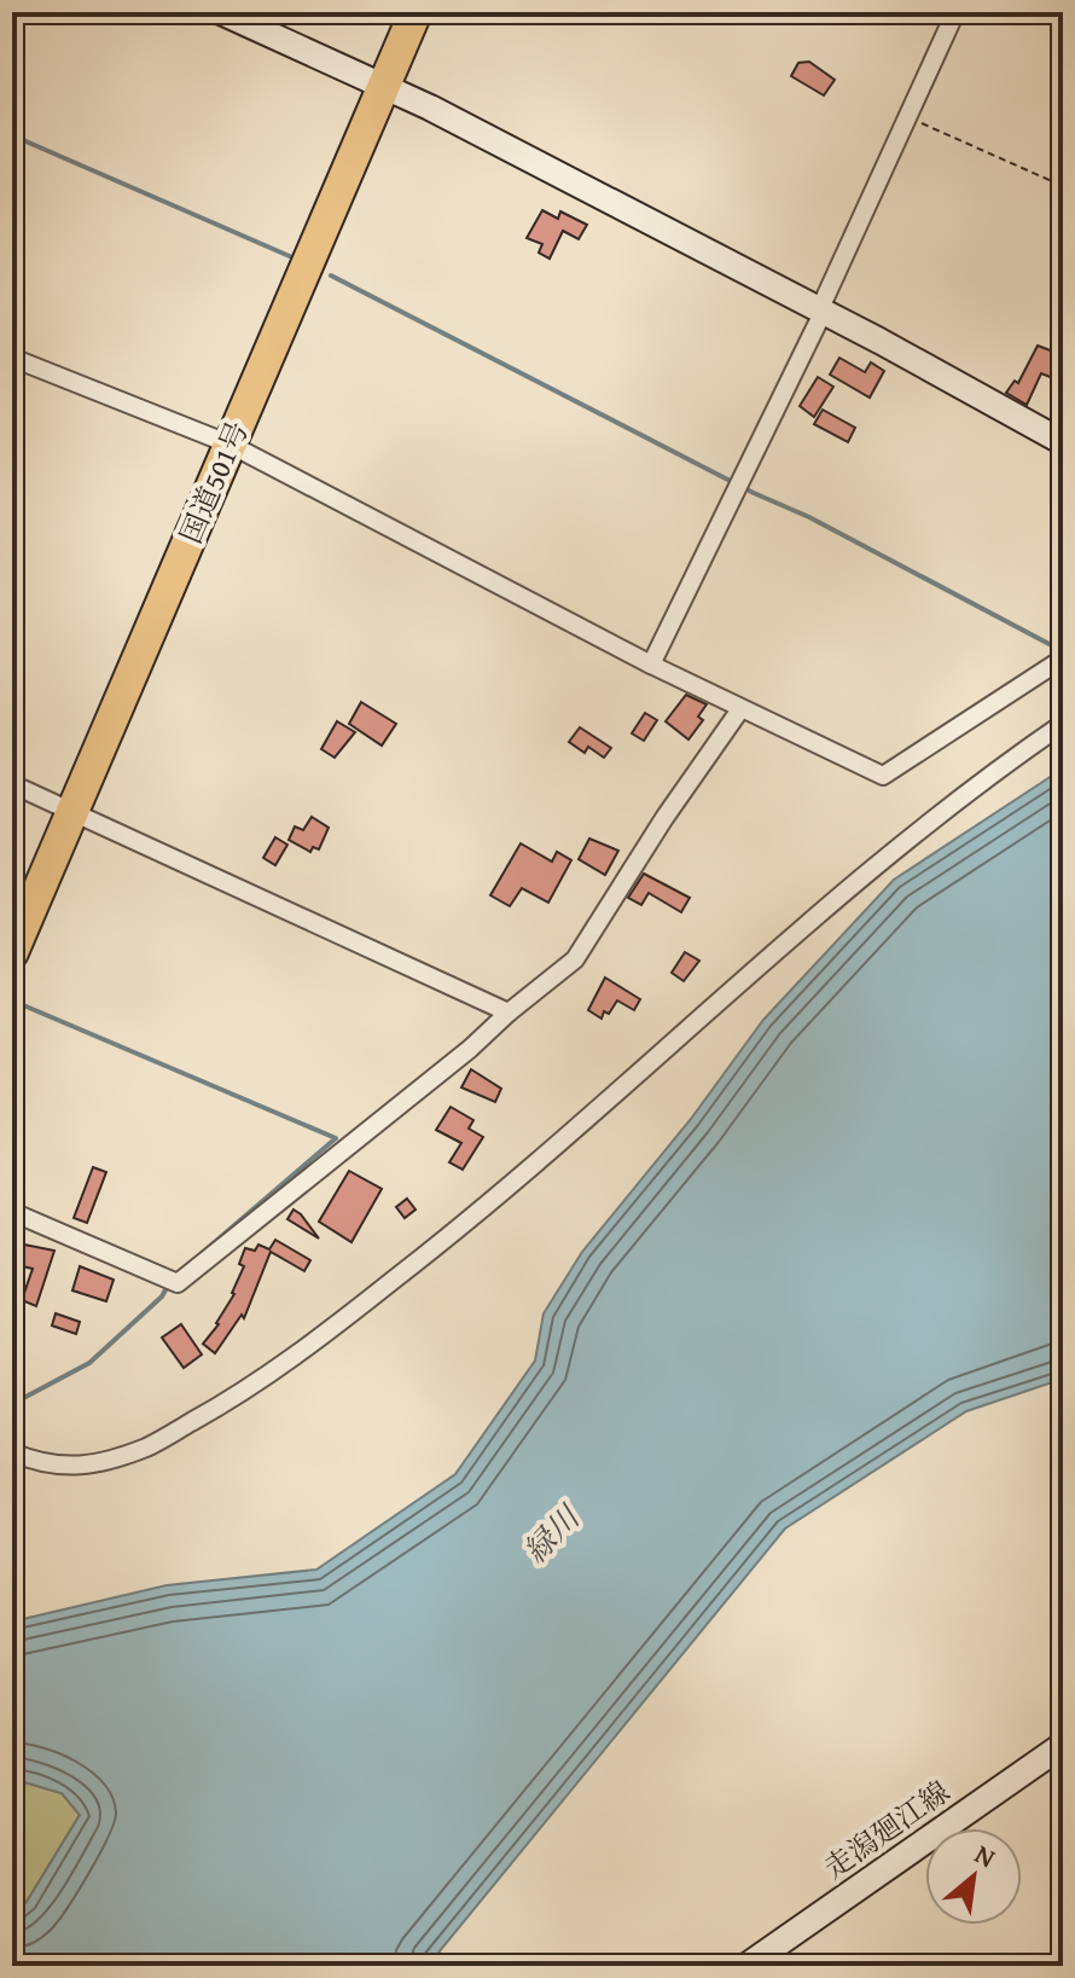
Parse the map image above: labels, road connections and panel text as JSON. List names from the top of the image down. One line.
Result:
{"streets":{"highway":["国道501号"],"street":["走潟廻江線"]},"water":["緑川"],"north":"top right"}
